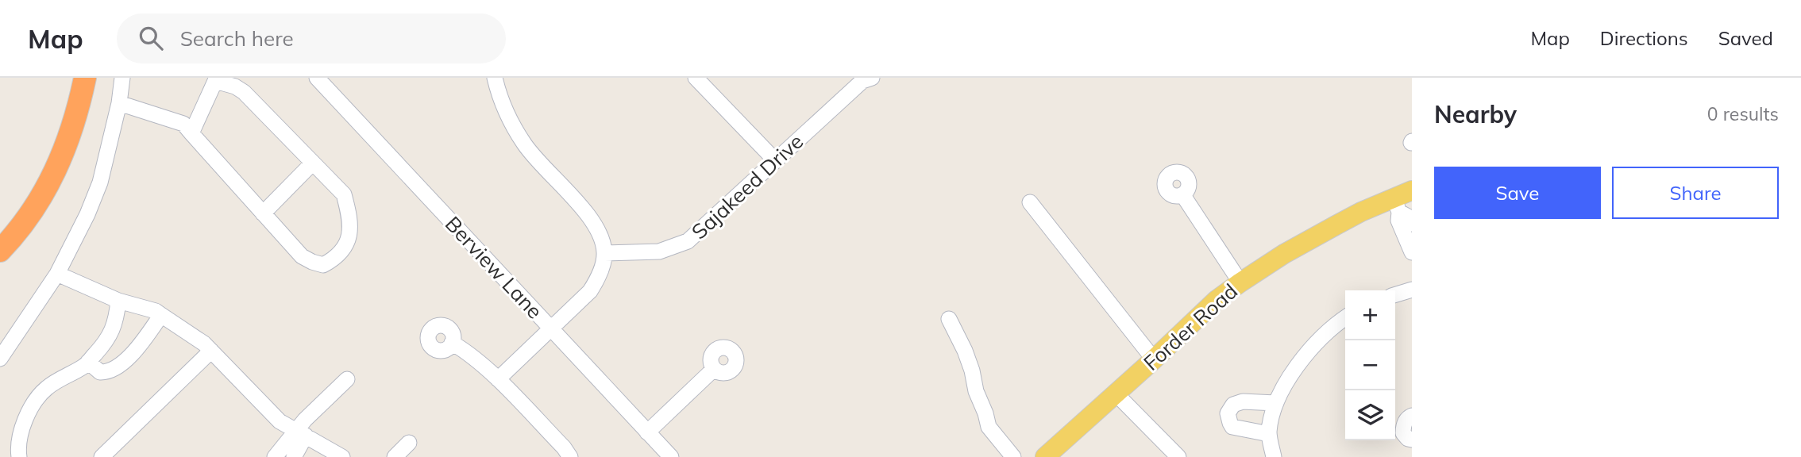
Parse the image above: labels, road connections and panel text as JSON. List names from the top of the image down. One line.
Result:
{"streets":{"main road":["Forder Road"],"street":["Sajakeed Drive","Berview Lane"]},"page":{"header":"Map","search":"Search here","nav":["Map","Directions","Saved"],"heading":["Nearby","0 results"],"buttons":["Save","Share"],"map_buttons":["+","−"]}}
